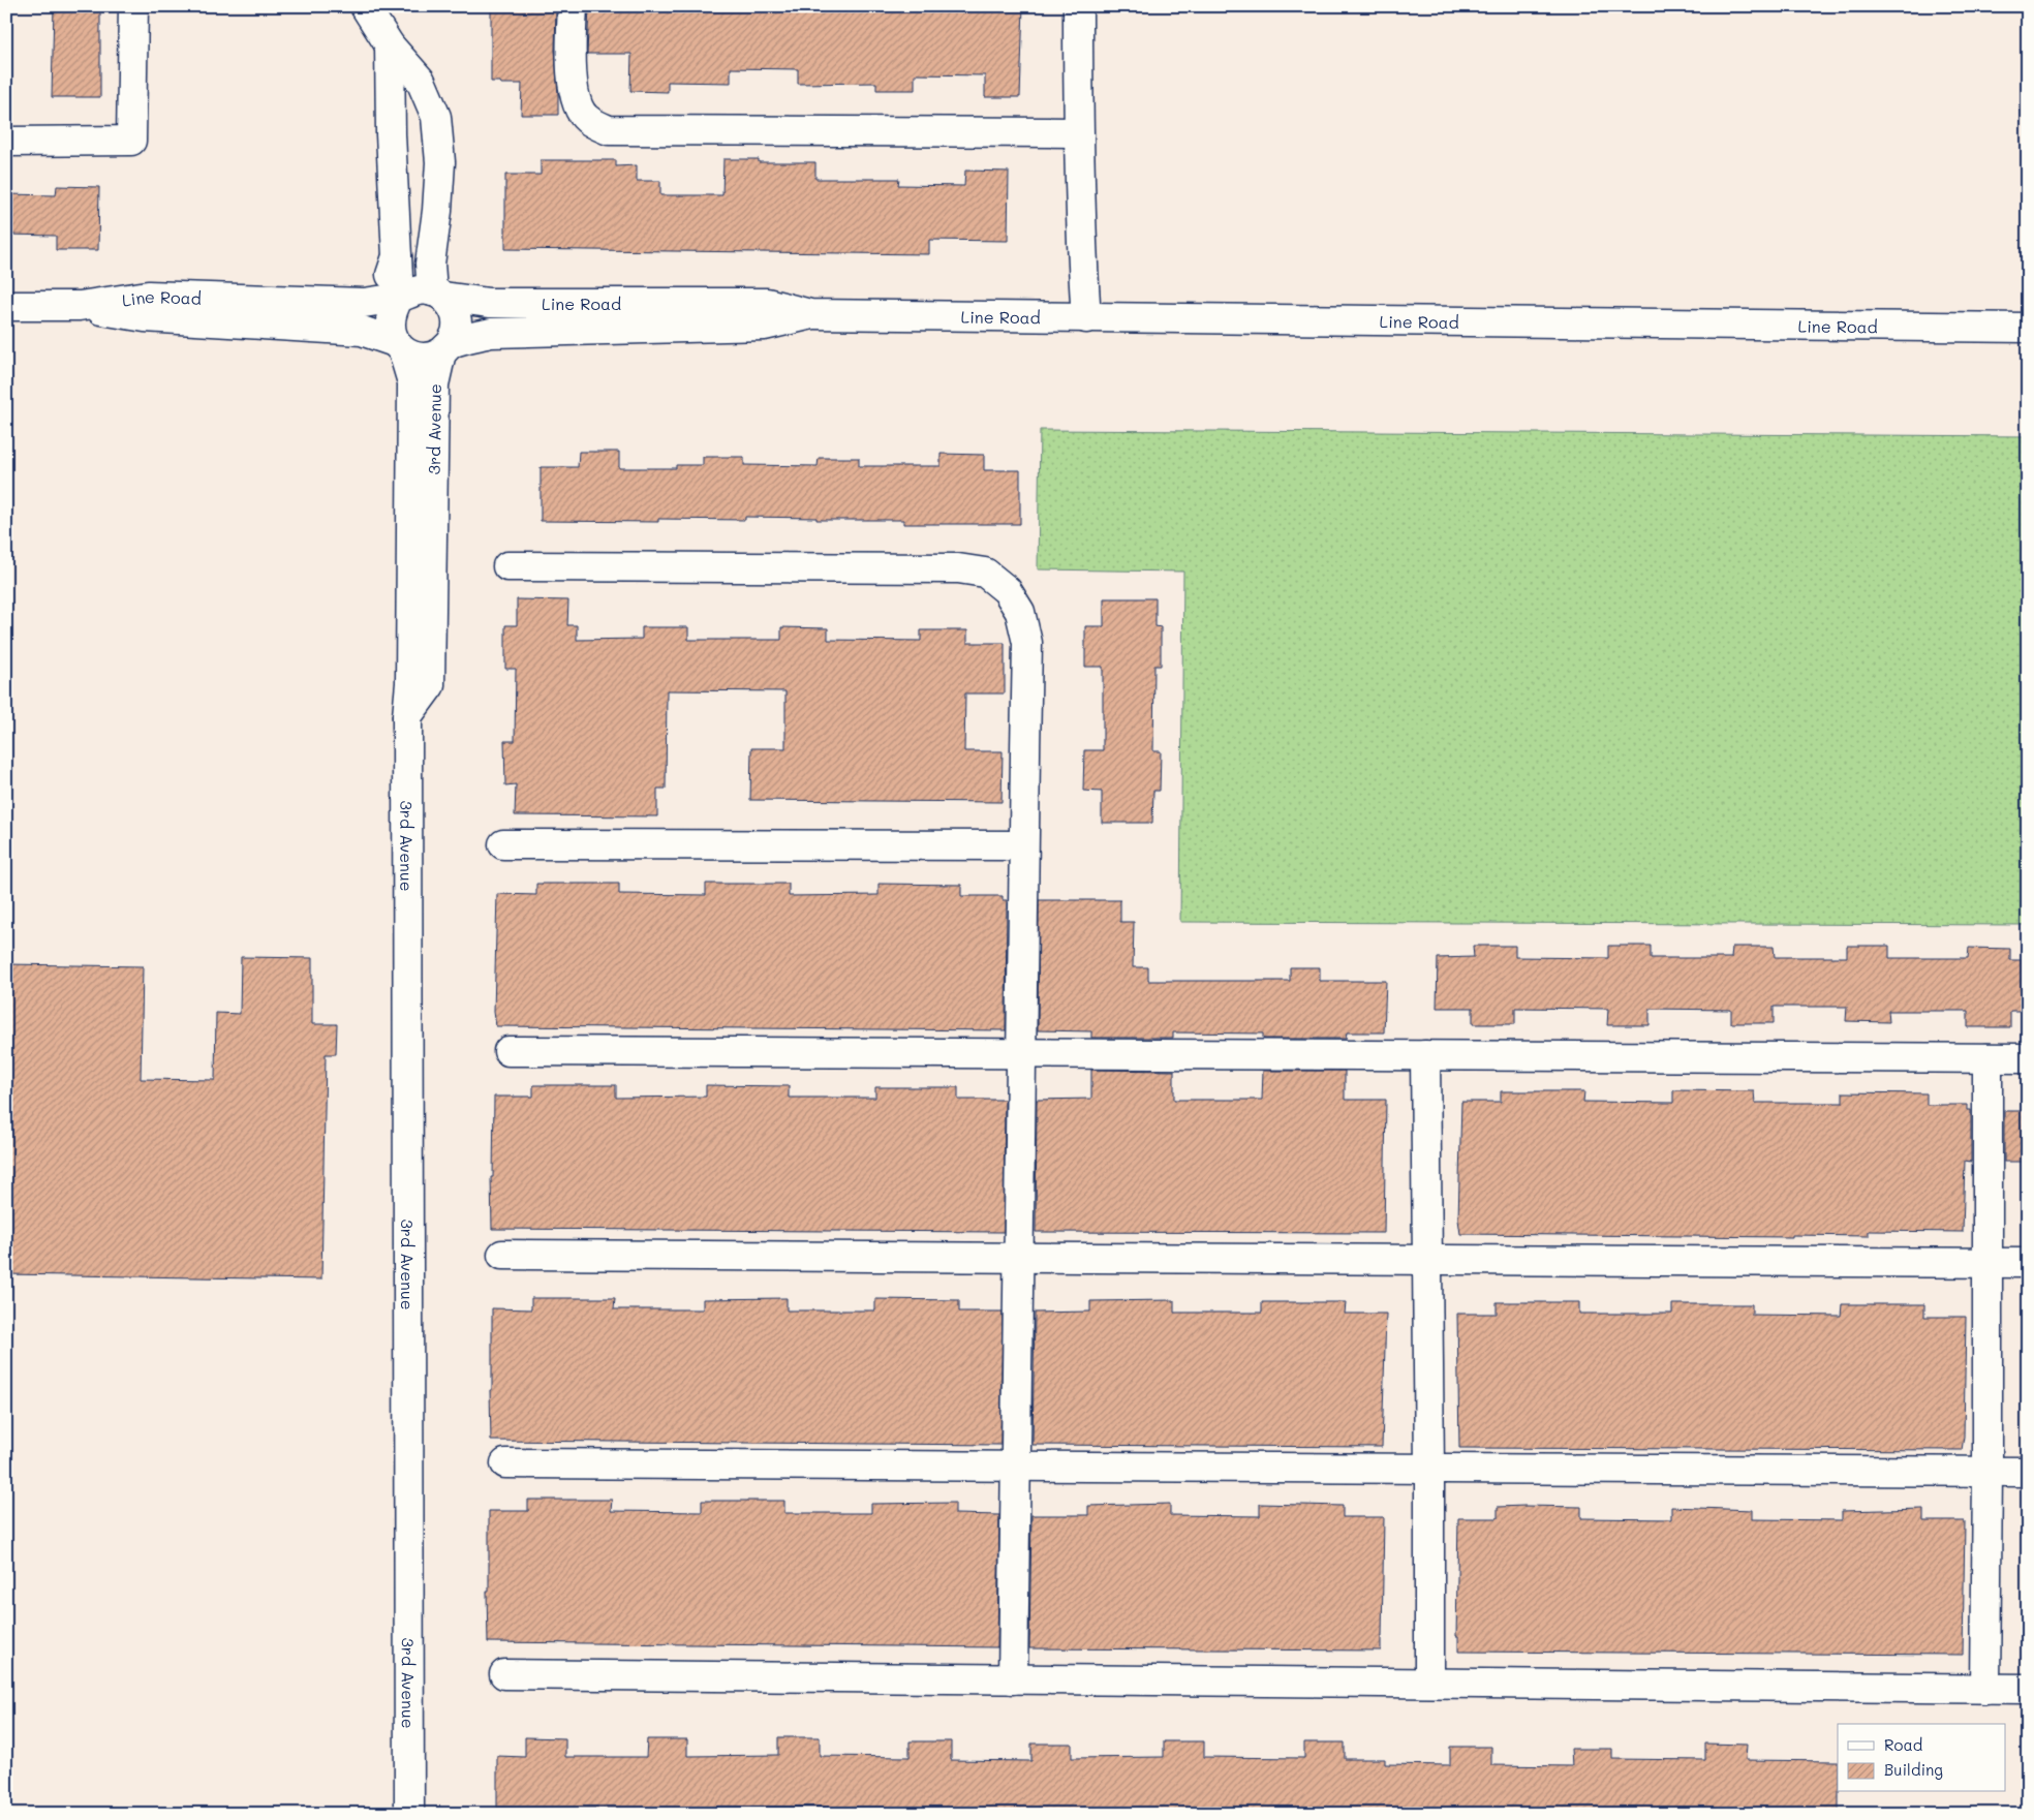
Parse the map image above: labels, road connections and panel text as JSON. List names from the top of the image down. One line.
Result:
{"streets":{"street":["Line Road","3rd Avenue"]},"crossings":[["Line Road","3rd Avenue"]],"legend":["Road","Building"]}
